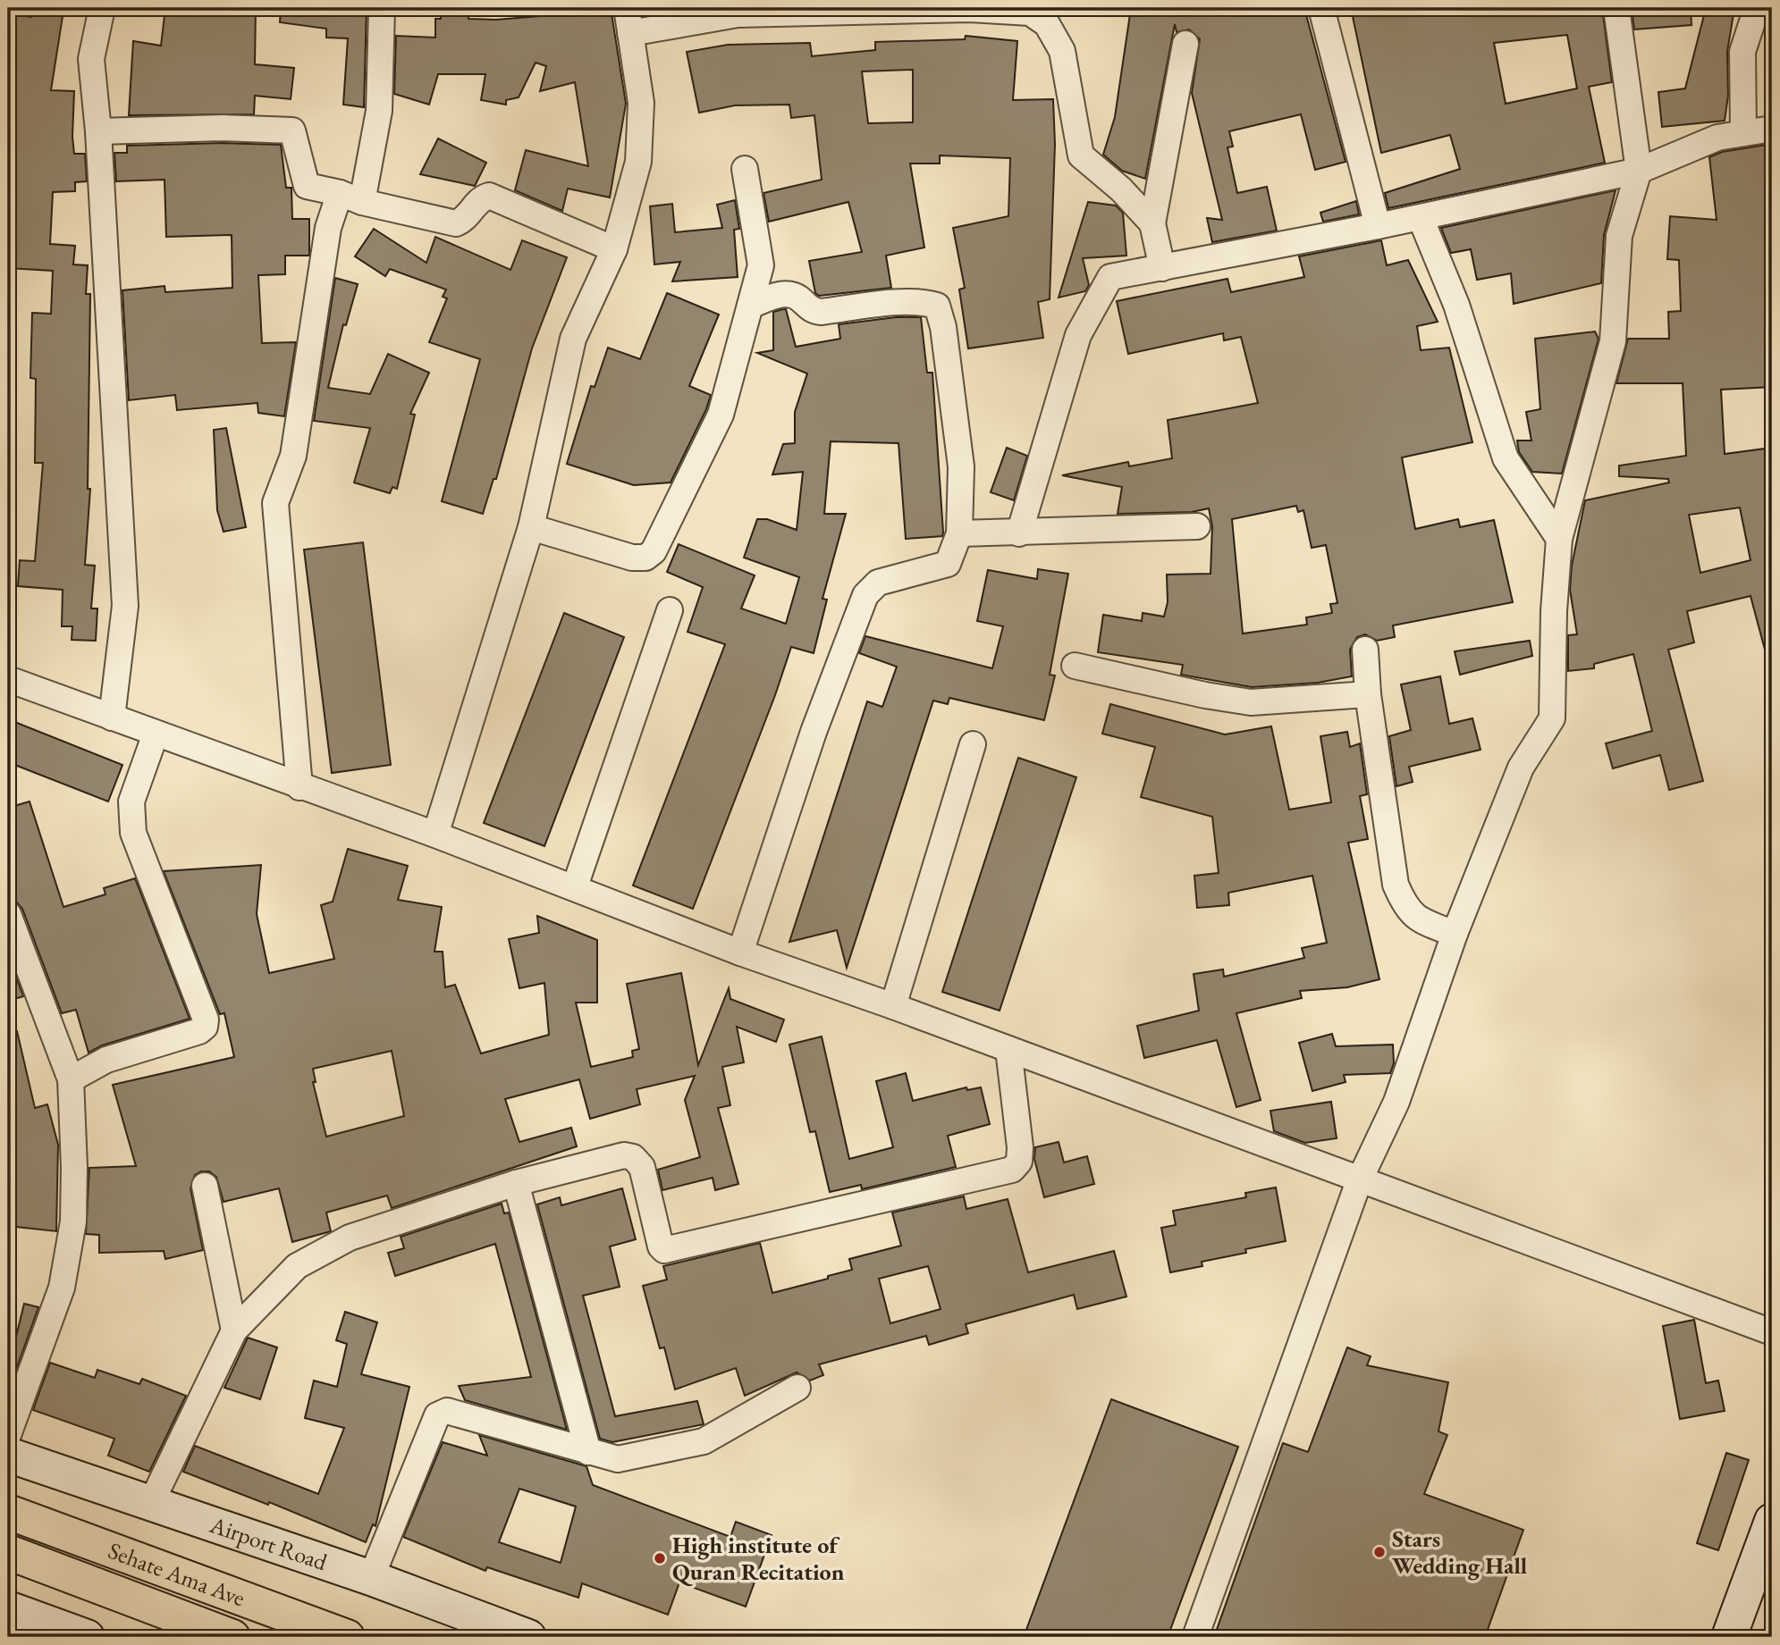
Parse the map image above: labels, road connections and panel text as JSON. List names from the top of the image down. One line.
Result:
{"streets":{"main road":["Airport Road","Sehate Ama Ave"]},"places":["Stars Wedding Hall","High institute of Quran Recitation"]}
